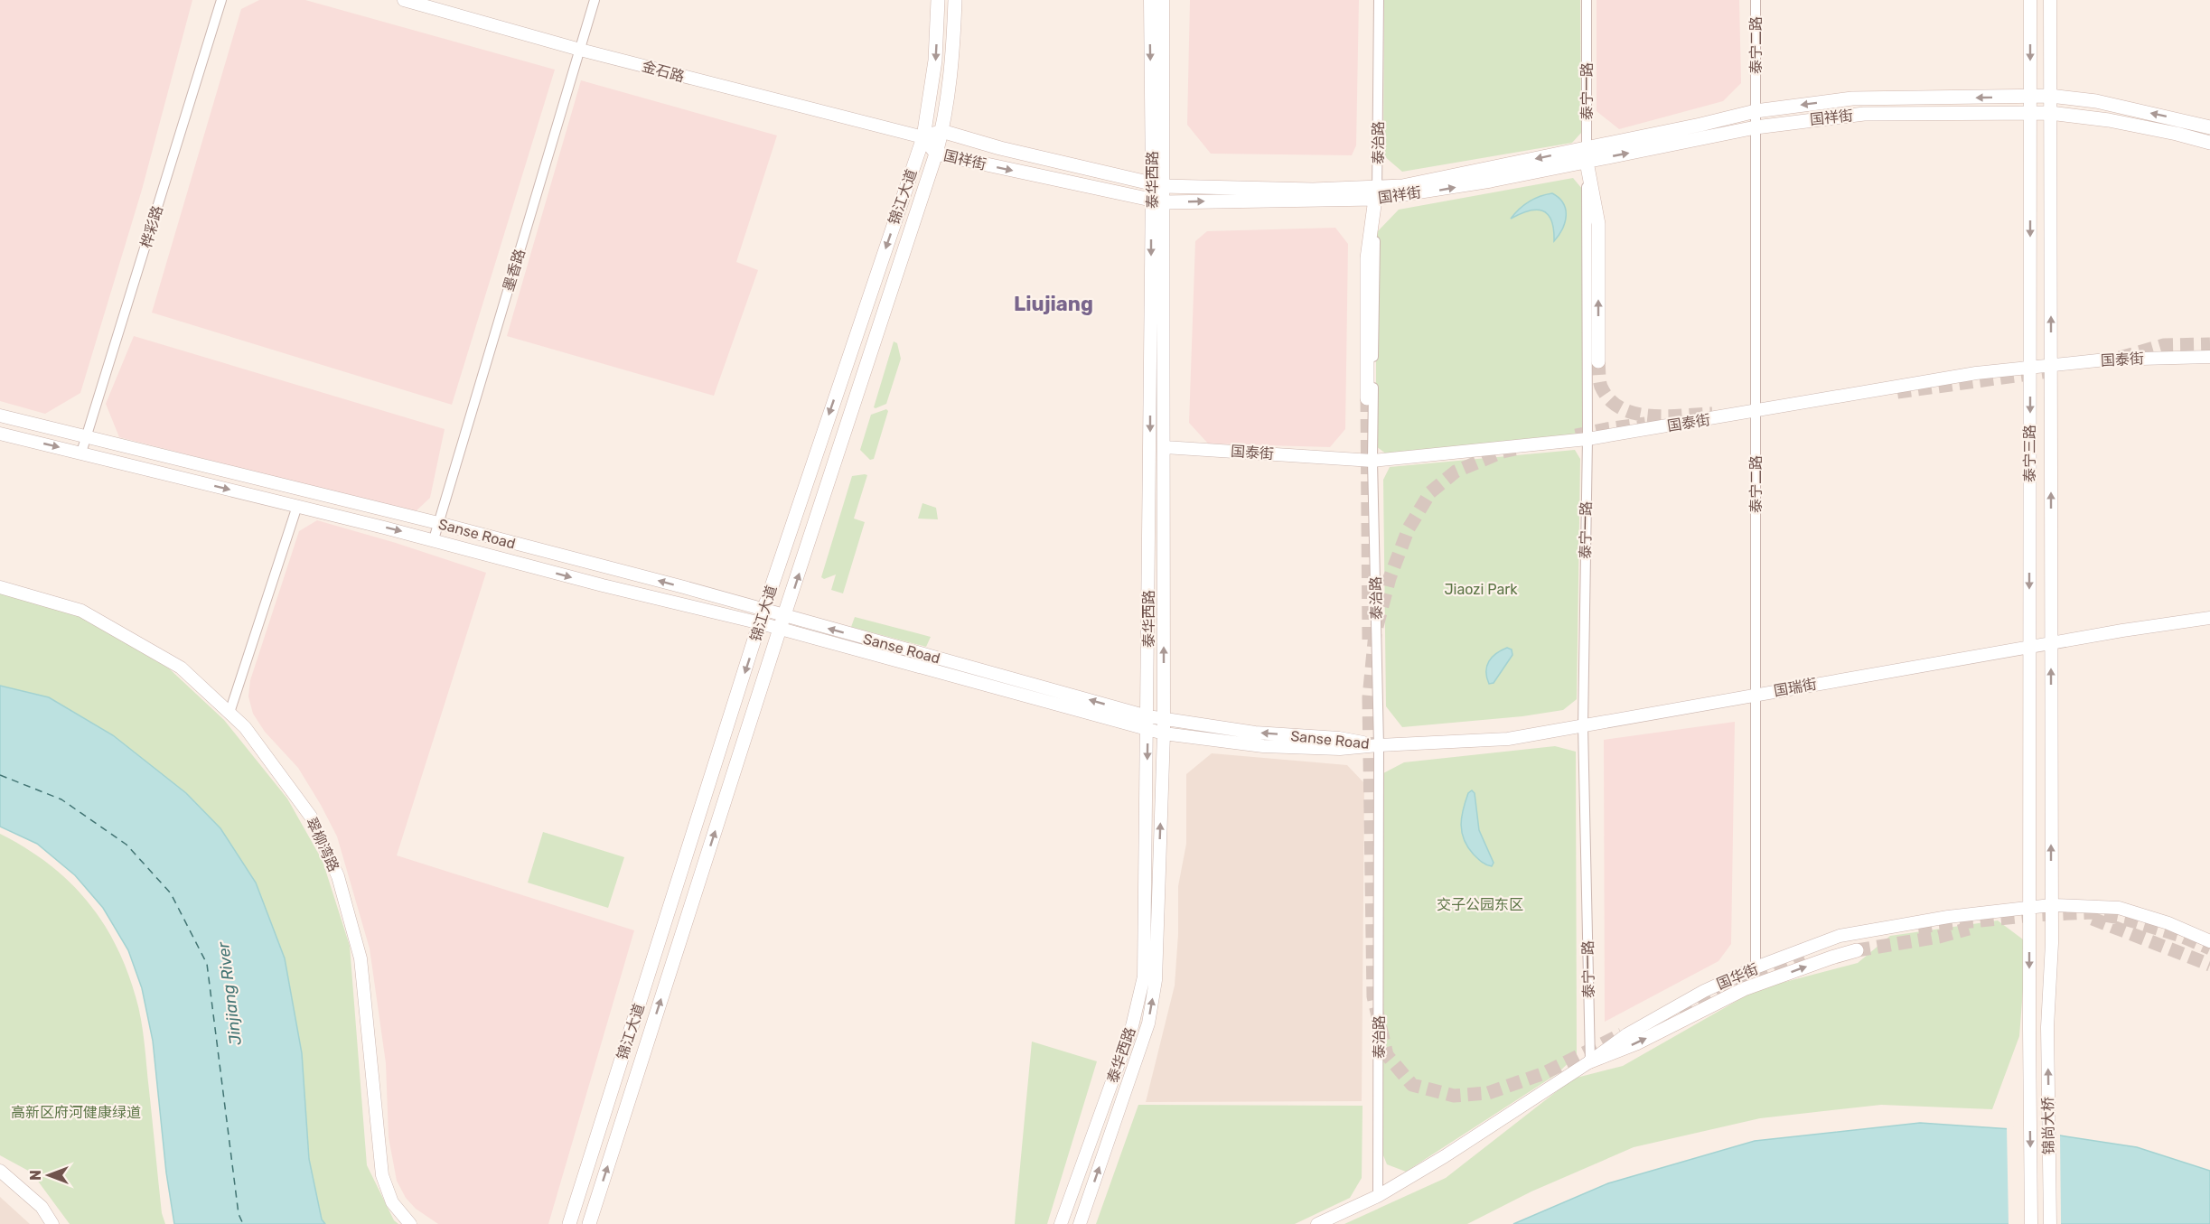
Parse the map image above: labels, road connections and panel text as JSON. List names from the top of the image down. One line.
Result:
{"streets":{"main road":["国祥街","锦江大道"],"street":["泰宁二路","金石路","泰宁一路","泰治路","泰华西路","桦彩路","墨香路","国泰街","泰宁三路","Sanse Road","国瑞街","翠柳湾路","国华街","锦尚大桥"]},"crossings":[["泰宁二路","国祥街"],["泰宁二路","国泰街"],["泰宁二路","国瑞街"],["泰宁二路","国华街"],["金石路","国祥街"],["金石路","锦江大道"],["金石路","墨香路"],["泰宁一路","国祥街"],["泰宁一路","国泰街"],["泰宁一路","国瑞街"],["泰宁一路","国华街"],["国祥街","泰治路"],["国祥街","泰华西路"],["国祥街","锦江大道"],["国祥街","泰宁三路"],["泰治路","国泰街"],["泰治路","Sanse Road"],["泰治路","国瑞街"],["泰治路","国华街"],["泰华西路","国泰街"],["泰华西路","Sanse Road"],["锦江大道","Sanse Road"],["桦彩路","Sanse Road"],["墨香路","Sanse Road"],["国泰街","泰宁三路"],["泰宁三路","国瑞街"],["泰宁三路","国华街"],["泰宁三路","锦尚大桥"],["Sanse Road","国瑞街"],["国华街","锦尚大桥"]],"districts":["Liujiang"],"water":["Jinjiang River"],"parks":["Jiaozi Park","交子公园东区","高新区府河健康绿道"],"north":"left"}
